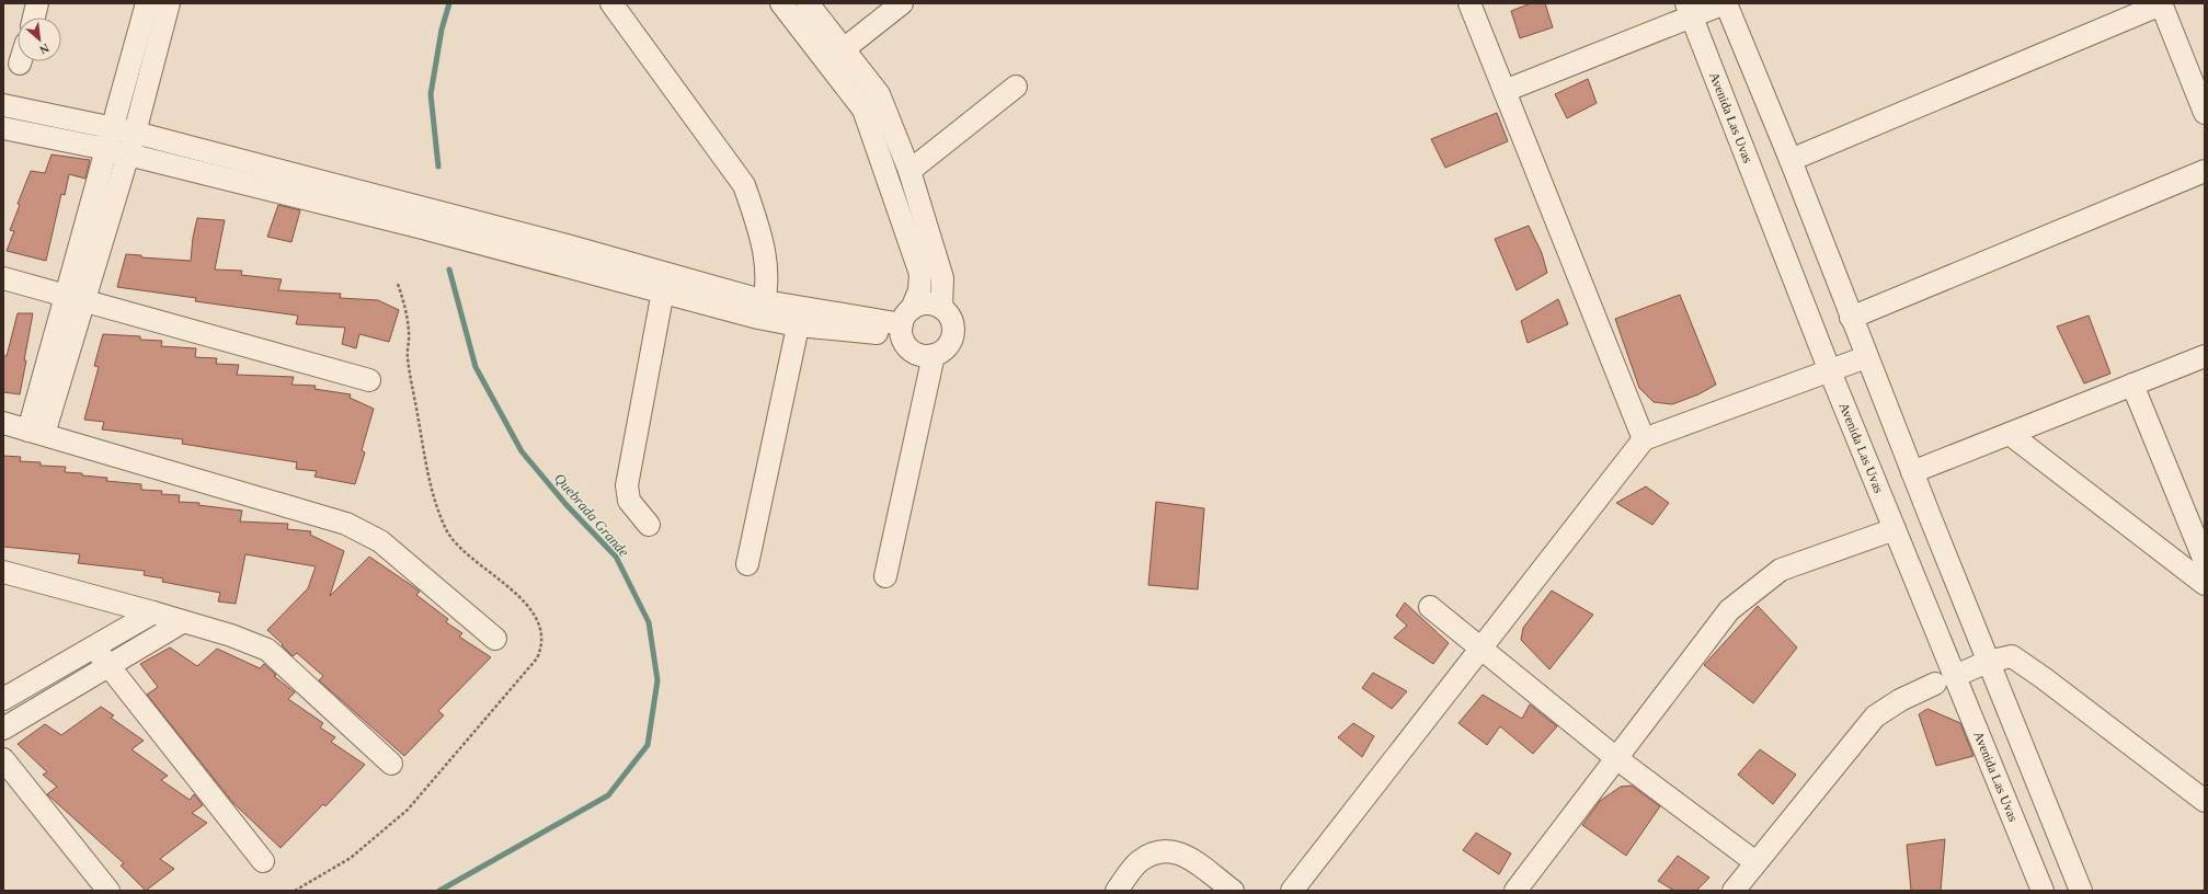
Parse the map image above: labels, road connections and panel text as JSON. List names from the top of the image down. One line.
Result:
{"streets":{"street":["Avenida Las Uvas"]},"water":["Quebrada Grande"],"north":"bottom right"}
